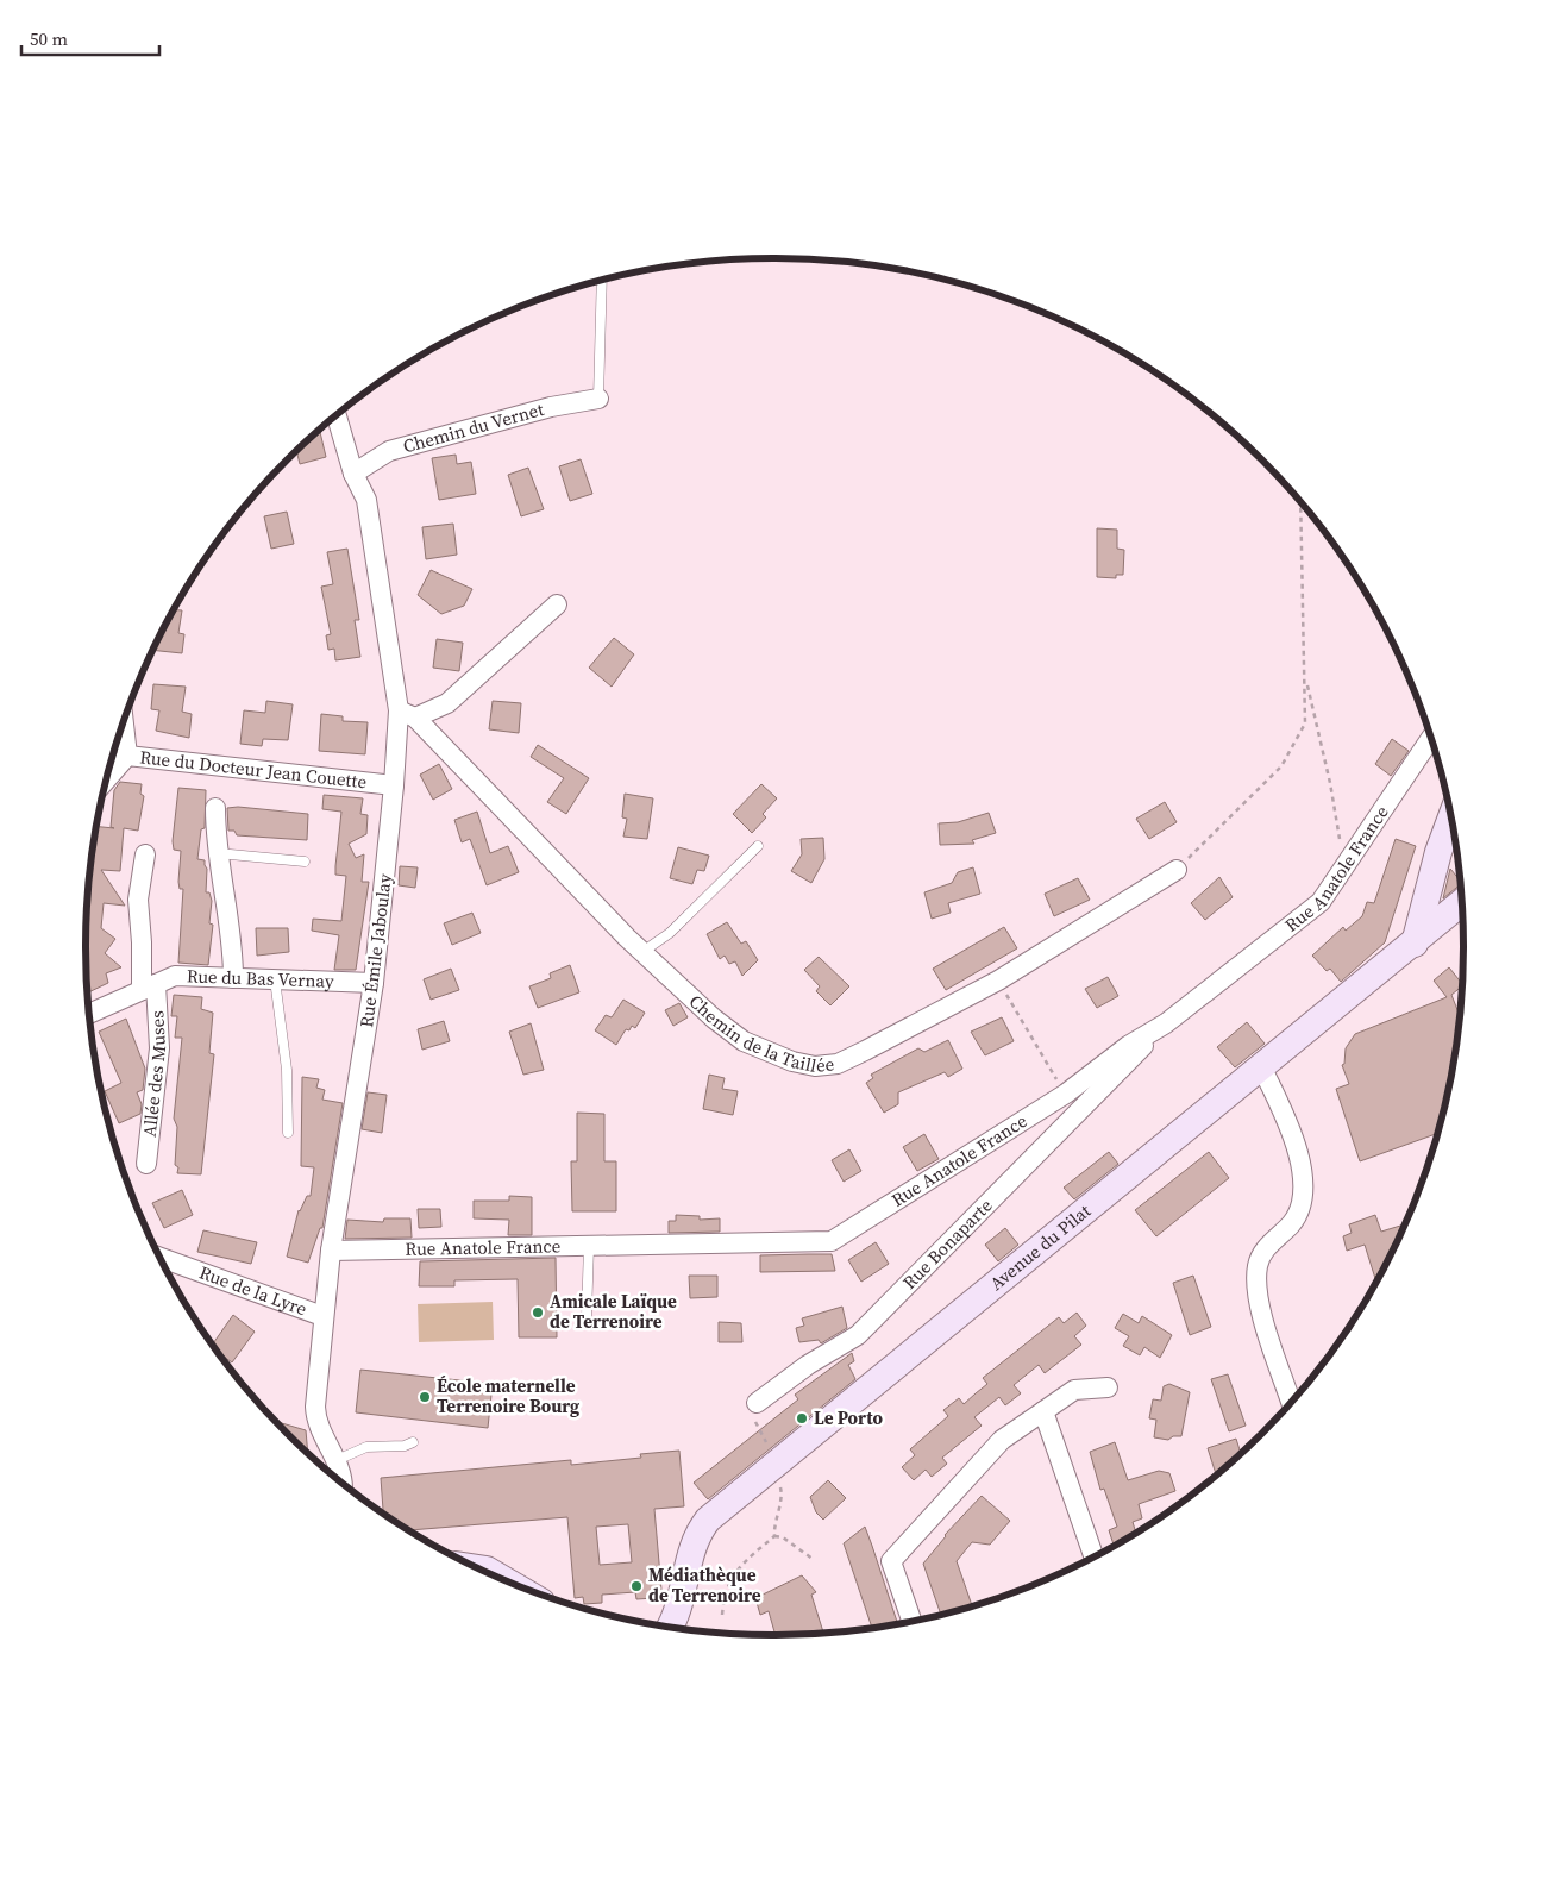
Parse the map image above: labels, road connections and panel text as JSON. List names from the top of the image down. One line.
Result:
{"streets":{"main road":["Avenue du Pilat"],"street":["Chemin du Vernet","Rue du Docteur Jean Couette","Rue Anatole France","Rue Émile Jaboulay","Rue du Bas Vernay","Chemin de la Taillée","Allée des Muses","Rue Bonaparte","Rue de la Lyre"]},"crossings":[["Chemin du Vernet","Rue Émile Jaboulay"],["Rue du Docteur Jean Couette","Rue Émile Jaboulay"],["Rue Anatole France","Rue Émile Jaboulay"],["Rue Anatole France","Rue Bonaparte"],["Rue Émile Jaboulay","Rue du Bas Vernay"],["Rue Émile Jaboulay","Chemin de la Taillée"],["Rue Émile Jaboulay","Rue de la Lyre"],["Rue du Bas Vernay","Allée des Muses"]],"places":["Amicale Laïque de Terrenoire","École maternelle Terrenoire Bourg","Le Porto","Médiathèque de Terrenoire"],"scale_bar":"50 m"}
